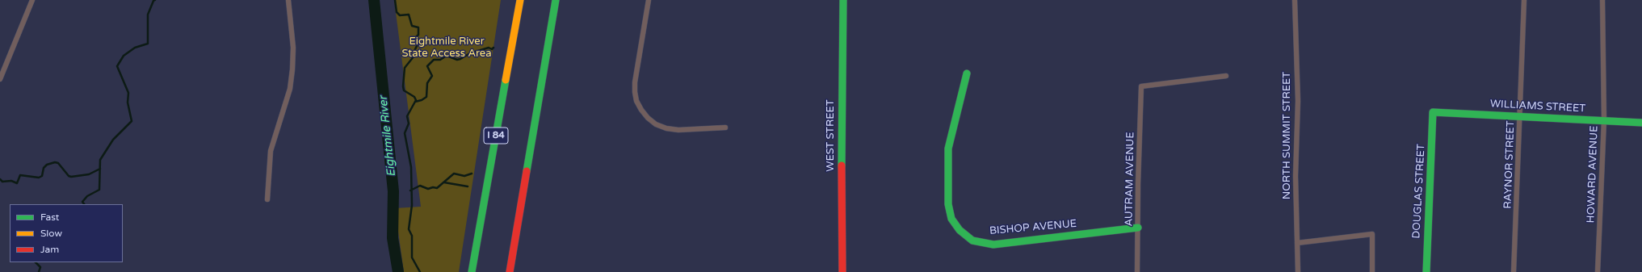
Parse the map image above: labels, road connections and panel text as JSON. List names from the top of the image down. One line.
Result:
{"streets":{"main road":["WILLIAMS STREET","I 84","WEST STREET","DOUGLAS STREET","BISHOP AVENUE"],"street":["NORTH SUMMIT STREET","RAYNOR STREET","HOWARD AVENUE","AUTRAM AVENUE"]},"crossings":[["WILLIAMS STREET","RAYNOR STREET"],["WILLIAMS STREET","HOWARD AVENUE"],["WILLIAMS STREET","DOUGLAS STREET"],["AUTRAM AVENUE","BISHOP AVENUE"]],"water":["Eightmile River"],"parks":["Eightmile River State Access Area"],"legend":["Fast","Slow","Jam"]}
